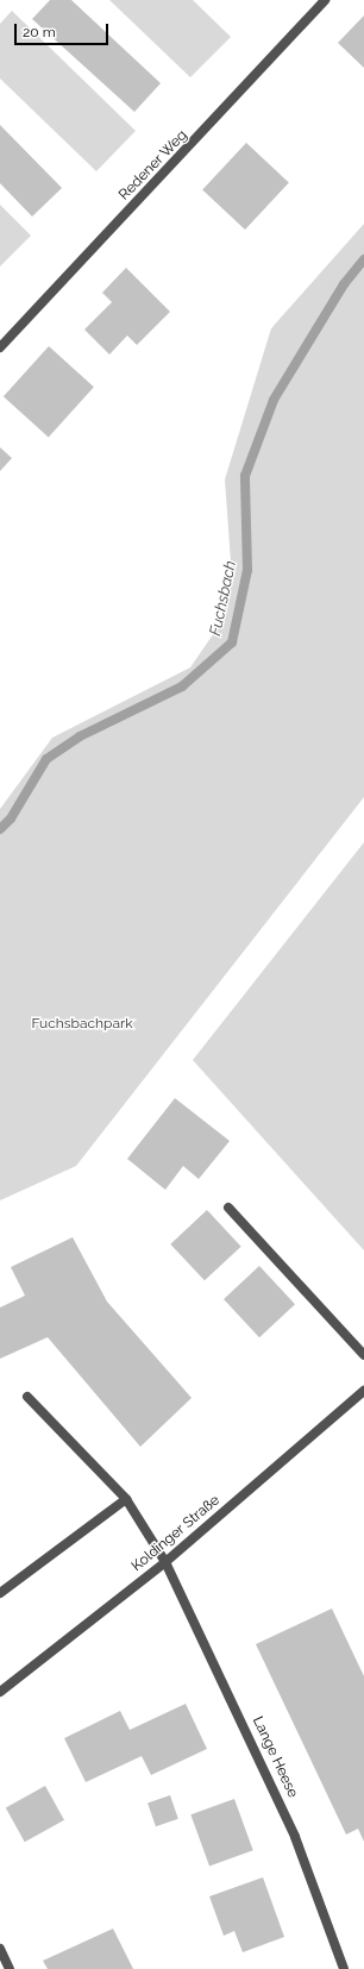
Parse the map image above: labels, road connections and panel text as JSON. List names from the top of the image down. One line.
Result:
{"streets":{"street":["Redener Weg","Koldinger Straße","Lange Heese"]},"crossings":[["Koldinger Straße","Lange Heese"]],"water":["Fuchsbach"],"parks":["Fuchsbachpark"],"scale_bar":"20 m"}
